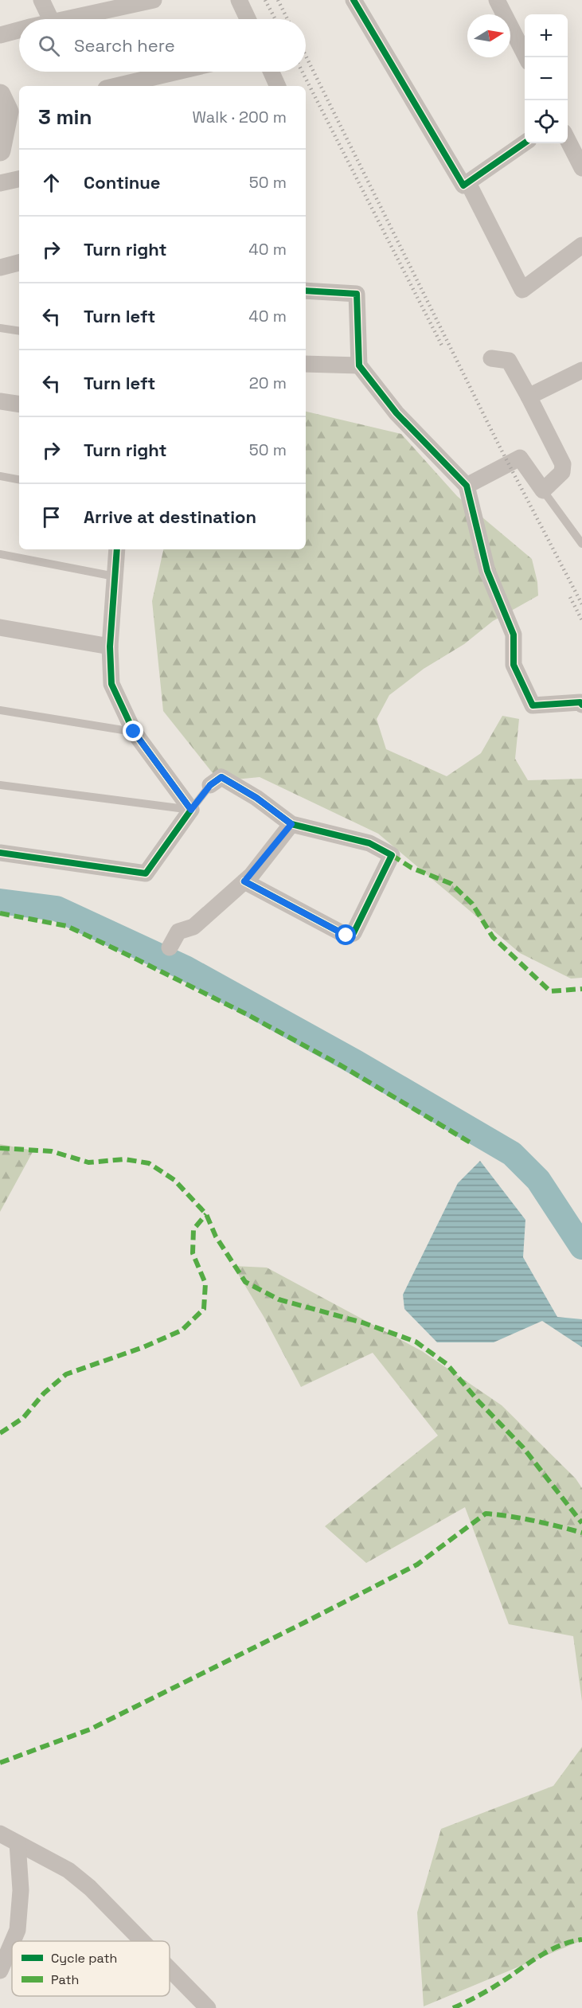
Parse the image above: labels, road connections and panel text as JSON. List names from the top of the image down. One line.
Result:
{"legend":["Cycle path","Path"],"north":"right","page":{"map_buttons":["+","−"],"search":"Search here","heading":["3 min","Walk · 200 m"],"list":[["Continue","50 m"],["Turn right","40 m"],["Turn left","40 m"],["Turn left","20 m"],["Turn right","50 m"],"Arrive at destination"]}}
